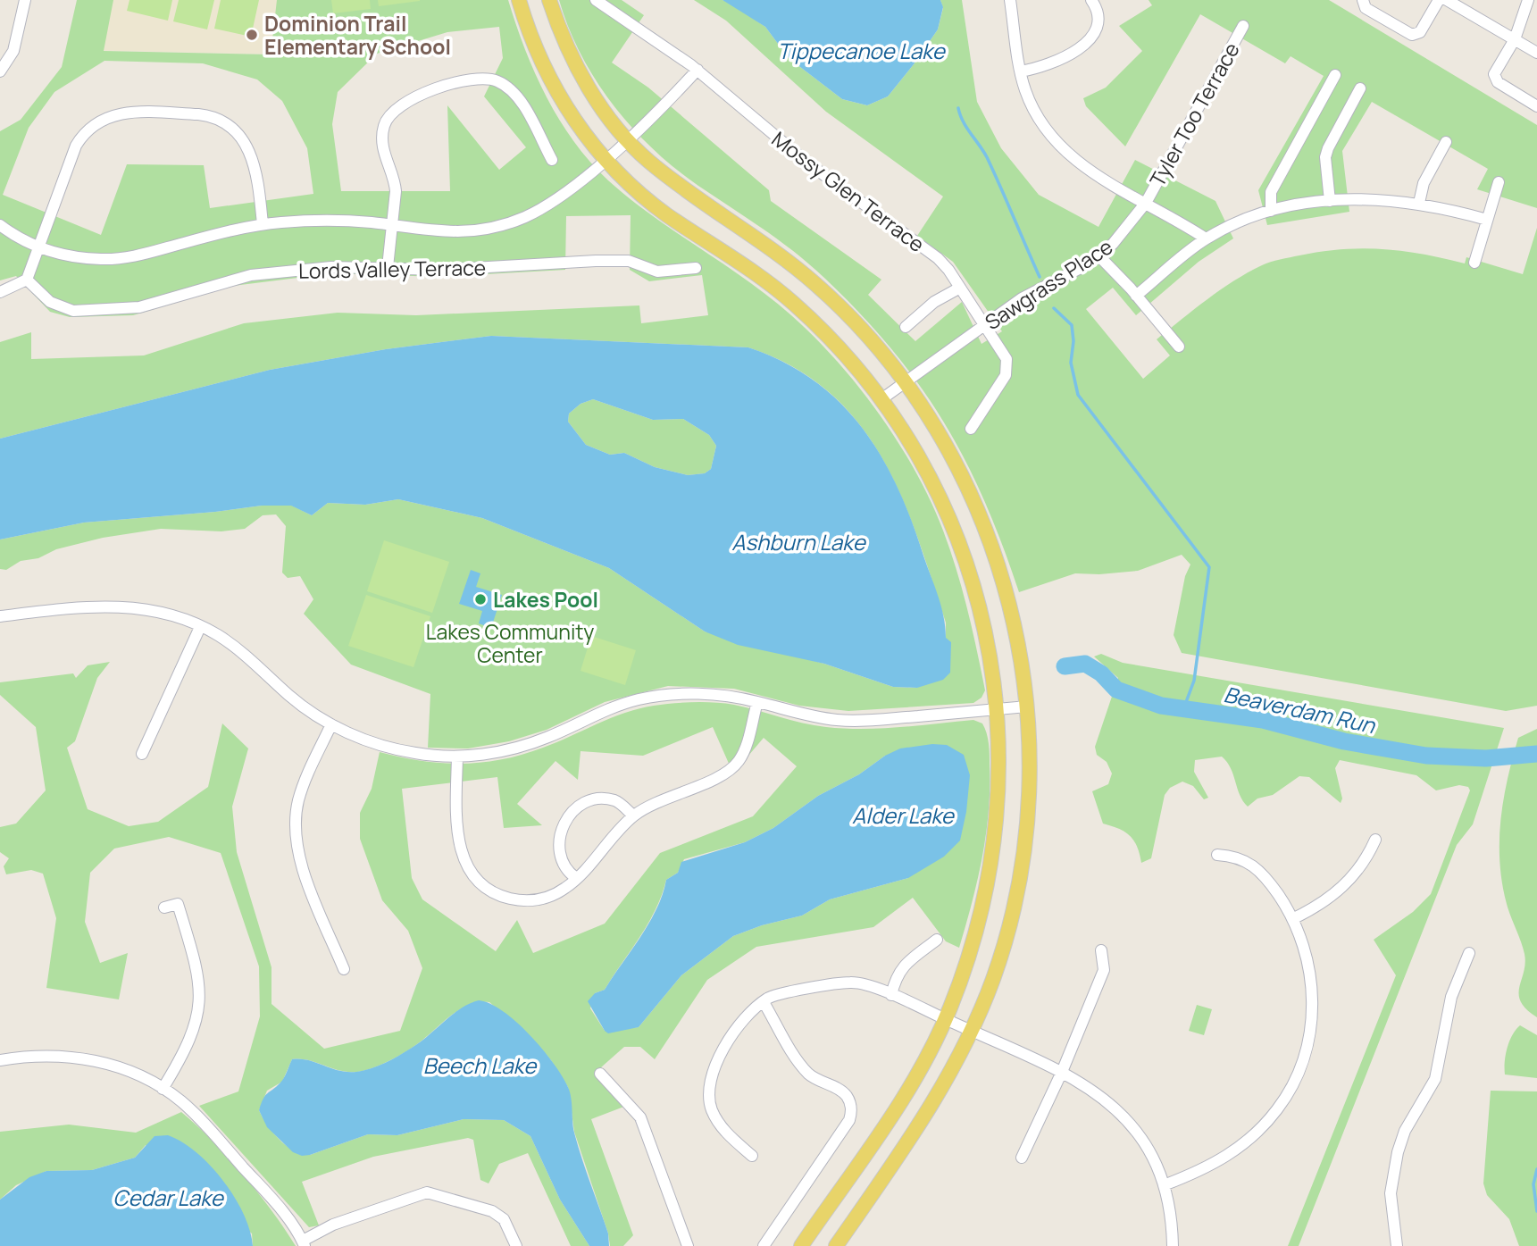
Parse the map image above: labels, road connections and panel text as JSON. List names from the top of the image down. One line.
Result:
{"streets":{"street":["Tyler Too Terrace","Mossy Glen Terrace","Lords Valley Terrace","Sawgrass Place"]},"crossings":[["Tyler Too Terrace","Sawgrass Place"],["Mossy Glen Terrace","Sawgrass Place"]],"water":["Tippecanoe Lake","Ashburn Lake","Beaverdam Run","Alder Lake","Beech Lake","Cedar Lake"],"parks":["Lakes Community Center"],"places":["Dominion Trail Elementary School","Lakes Pool"]}
